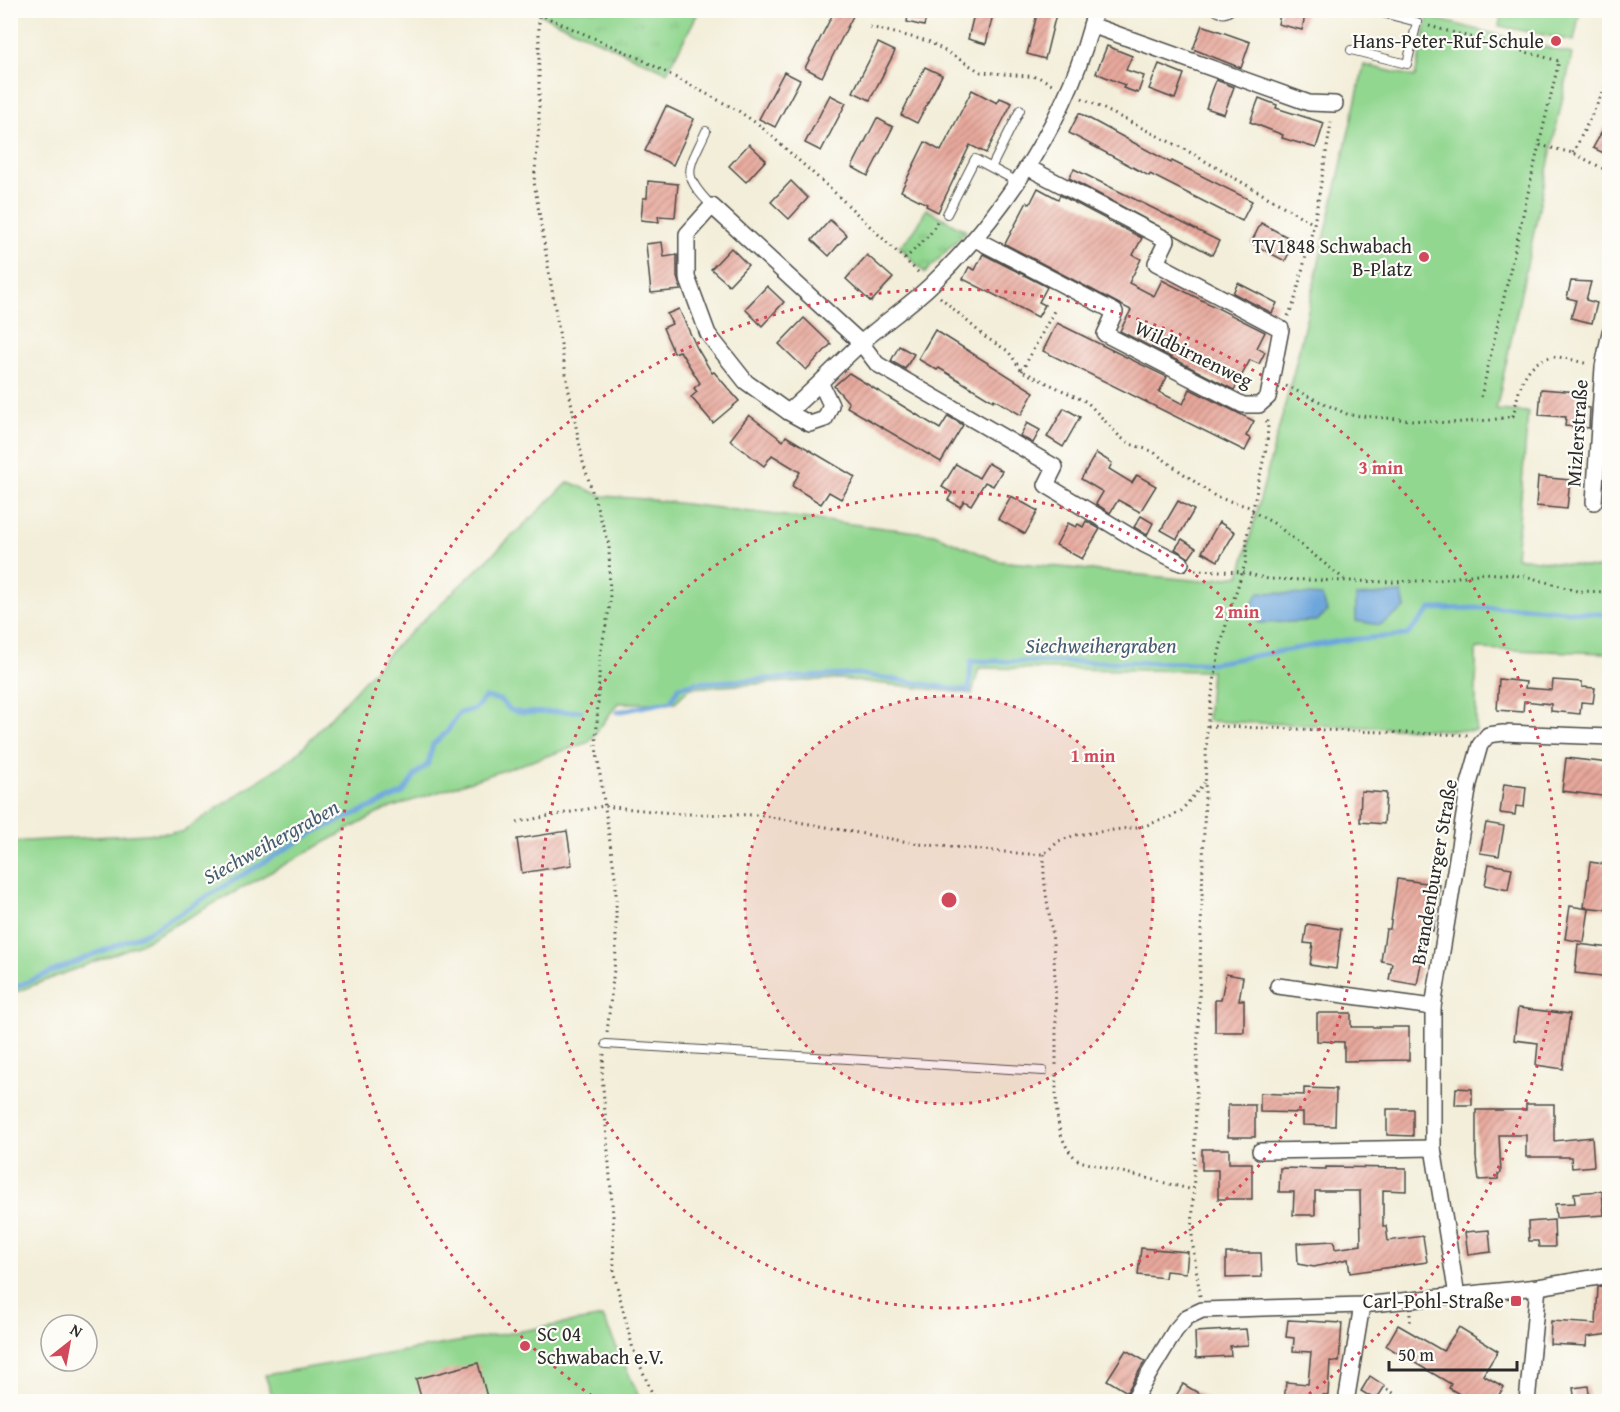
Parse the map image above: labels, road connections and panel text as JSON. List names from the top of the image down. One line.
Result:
{"streets":{"street":["Wildbirnenweg","Mizlerstraße","Brandenburger Straße"]},"water":["Siechweihergraben"],"places":{"other":["Hans-Peter-Ruf-Schule","TV1848 Schwabach B-Platz","SC 04 Schwabach e.V."],"transit":["Carl-Pohl-Straße"]},"scale_bar":"50 m","north":"top right","rings":["3 min","2 min","1 min"]}
